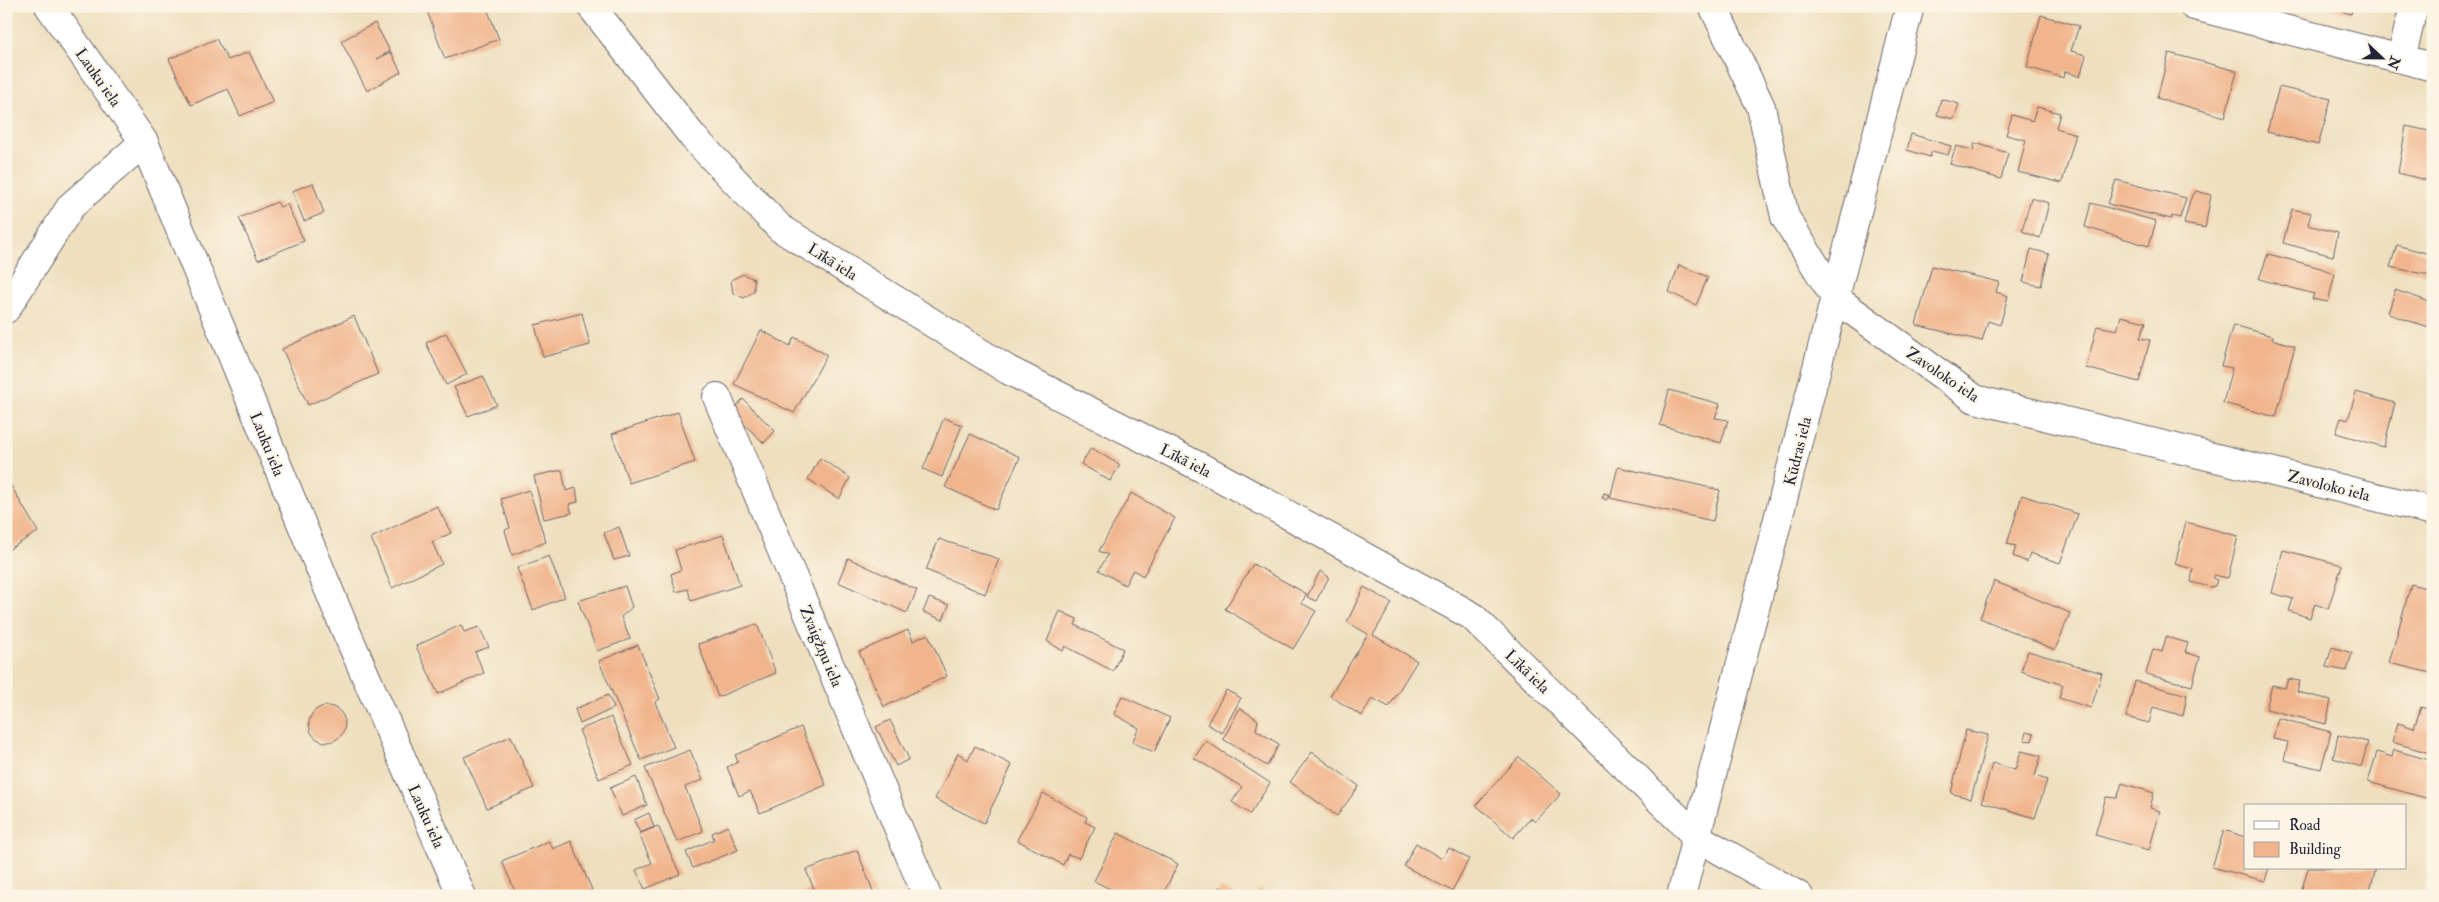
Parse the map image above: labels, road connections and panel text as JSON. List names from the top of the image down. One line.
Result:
{"streets":{"street":["Lauku iela","Līkā iela","Zavoloko iela","Kūdras iela","Zvaigžņu iela"]},"crossings":[["Līkā iela","Kūdras iela"],["Zavoloko iela","Kūdras iela"]],"legend":["Road","Building"],"north":"right"}
